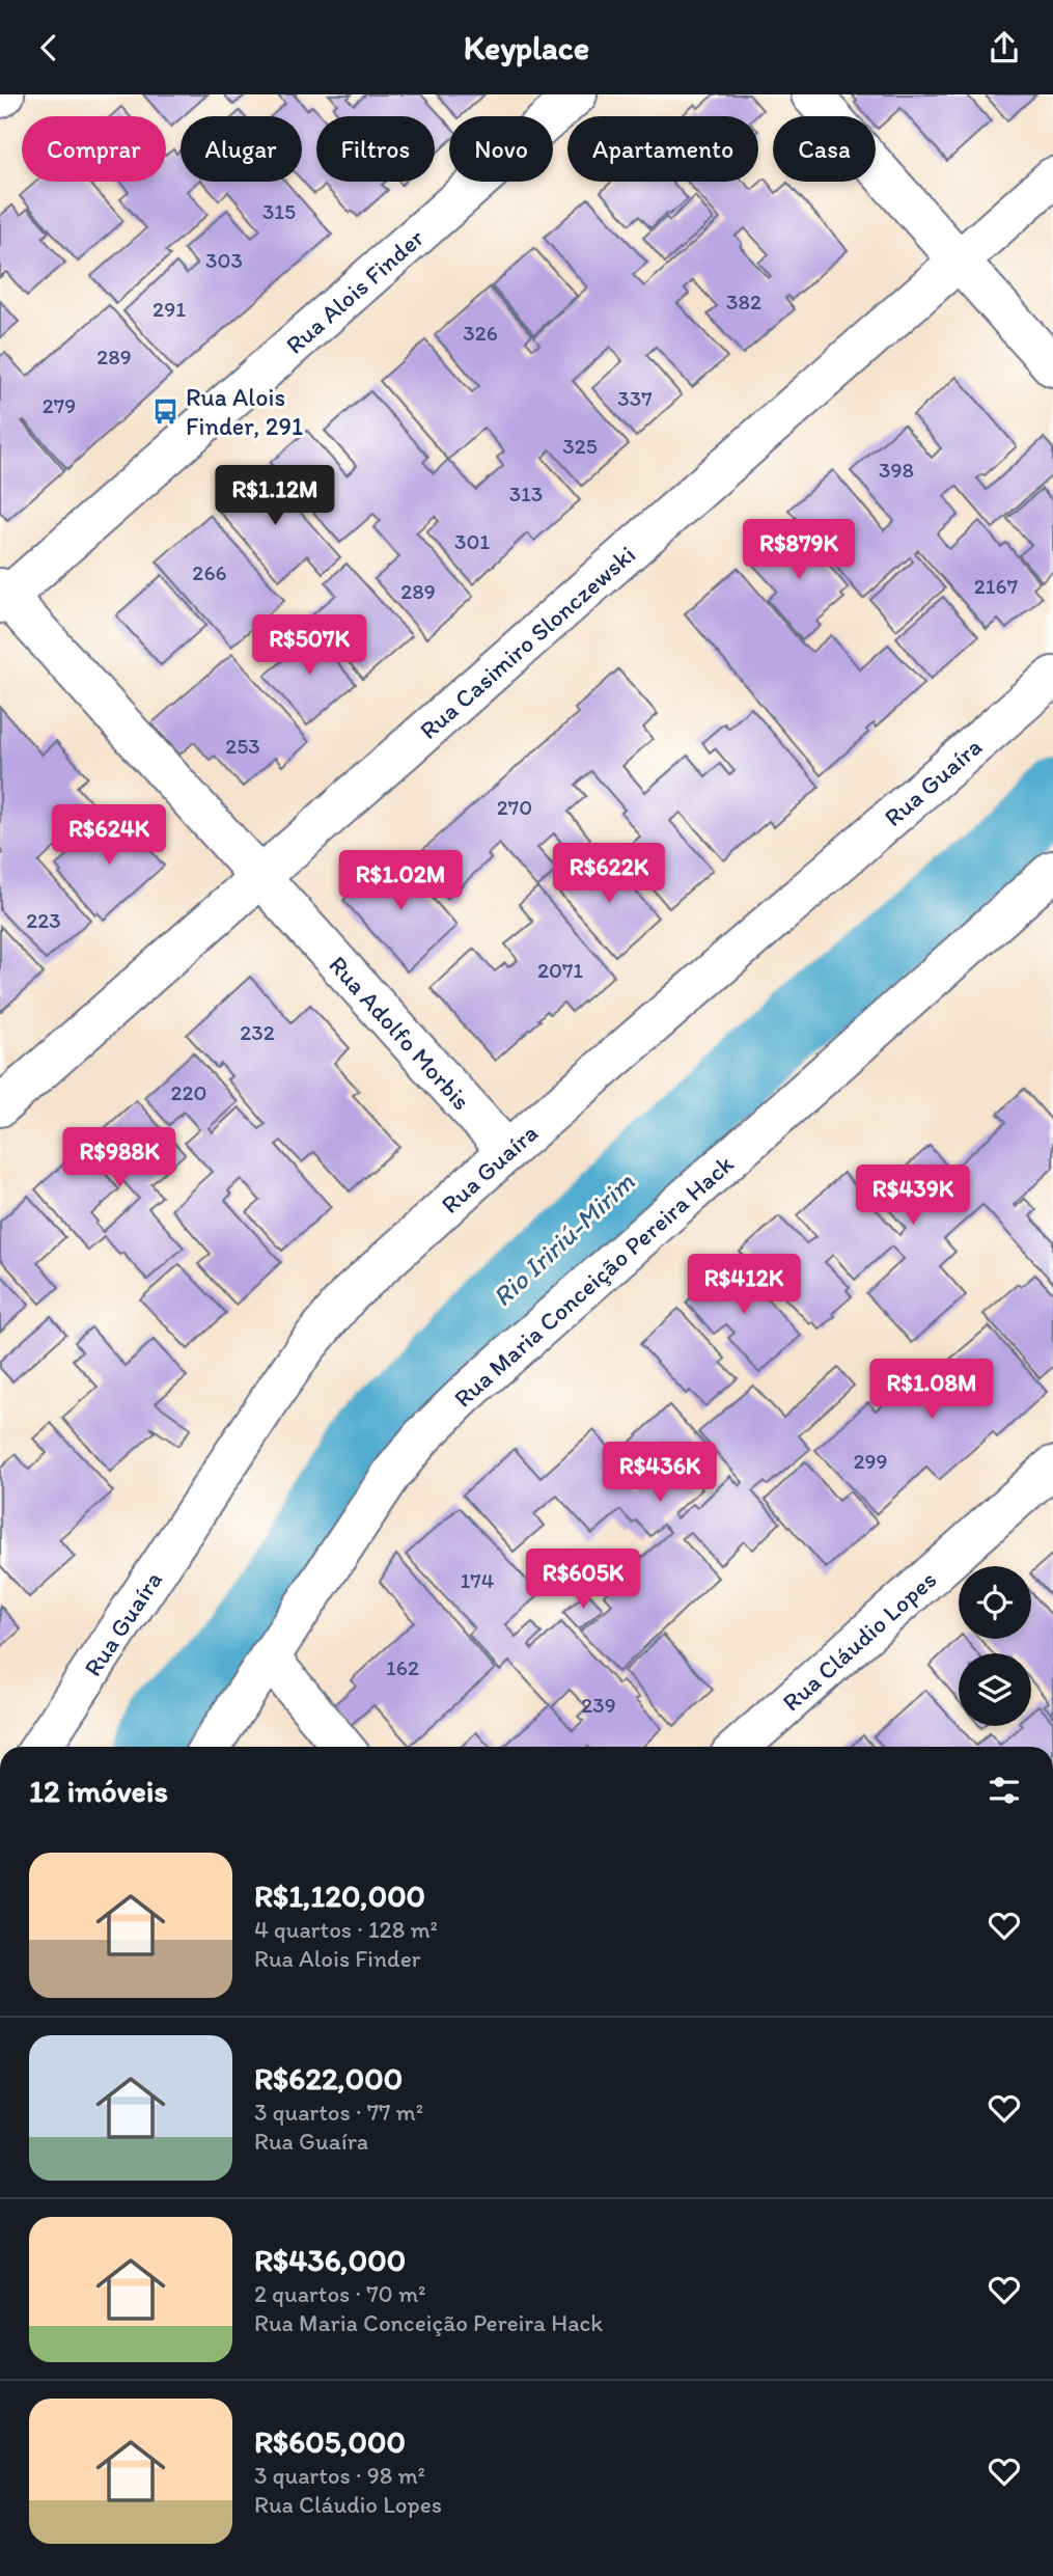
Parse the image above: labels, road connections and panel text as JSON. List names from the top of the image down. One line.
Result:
{"streets":{"street":["Rua Alois Finder","Rua Casimiro Slonczewski","Rua Guaíra","Rua Adolfo Morbis","Rua Maria Conceição Pereira Hack","Rua Cláudio Lopes"]},"crossings":[["Rua Alois Finder","Rua Adolfo Morbis"],["Rua Casimiro Slonczewski","Rua Adolfo Morbis"],["Rua Guaíra","Rua Adolfo Morbis"]],"water":["Rio Iririú-Mirim"],"places":{"bus stop":["Rua Alois Finder, 291"]},"house_numbers":["315","303","382","291","326","289","337","279","325","398","313","301","266","2167","289","253","270","223","2071","232","220","299","174","162","239"],"page":{"header":"Keyplace","chip":["Comprar","Alugar","Filtros","Novo","Apartamento","Casa"],"price":["R$1.12M","R$879K","R$507K","R$624K","R$622K","R$1.02M","R$988K","R$439K","R$412K","R$1.08M","R$436K","R$605K"],"heading":"12 imóveis","list":[{"name":"R$1,120,000","note":"4 quartos · 128 m² · Rua Alois Finder"},{"name":"R$622,000","note":"3 quartos · 77 m² · Rua Guaíra"},{"name":"R$436,000","note":"2 quartos · 70 m² · Rua Maria Conceição Pereira Hack"},{"name":"R$605,000","note":"3 quartos · 98 m² · Rua Cláudio Lopes"}]}}
